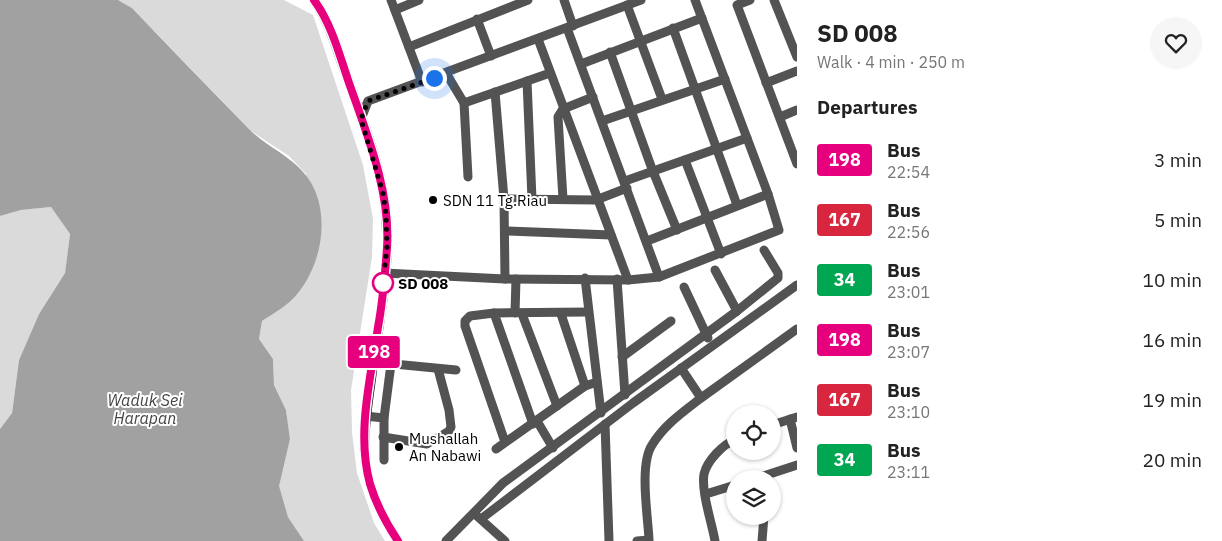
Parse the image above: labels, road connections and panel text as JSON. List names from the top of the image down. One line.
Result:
{"water":["Waduk Sei Harapan"],"places":["SDN 11 Tg.Riau","SD 008","Mushallah An Nabawi"],"lines":["bus line 198"],"page":{"on_map":"198","heading":[["SD 008","Walk · 4 min · 250 m"],"Departures"],"list":[{"mark":"198","name":"Bus","note":"22:54","value":"3 min"},{"mark":"167","name":"Bus","note":"22:56","value":"5 min"},{"mark":"34","name":"Bus","note":"23:01","value":"10 min"},{"mark":"198","name":"Bus","note":"23:07","value":"16 min"},{"mark":"167","name":"Bus","note":"23:10","value":"19 min"},{"mark":"34","name":"Bus","note":"23:11","value":"20 min"}]}}
